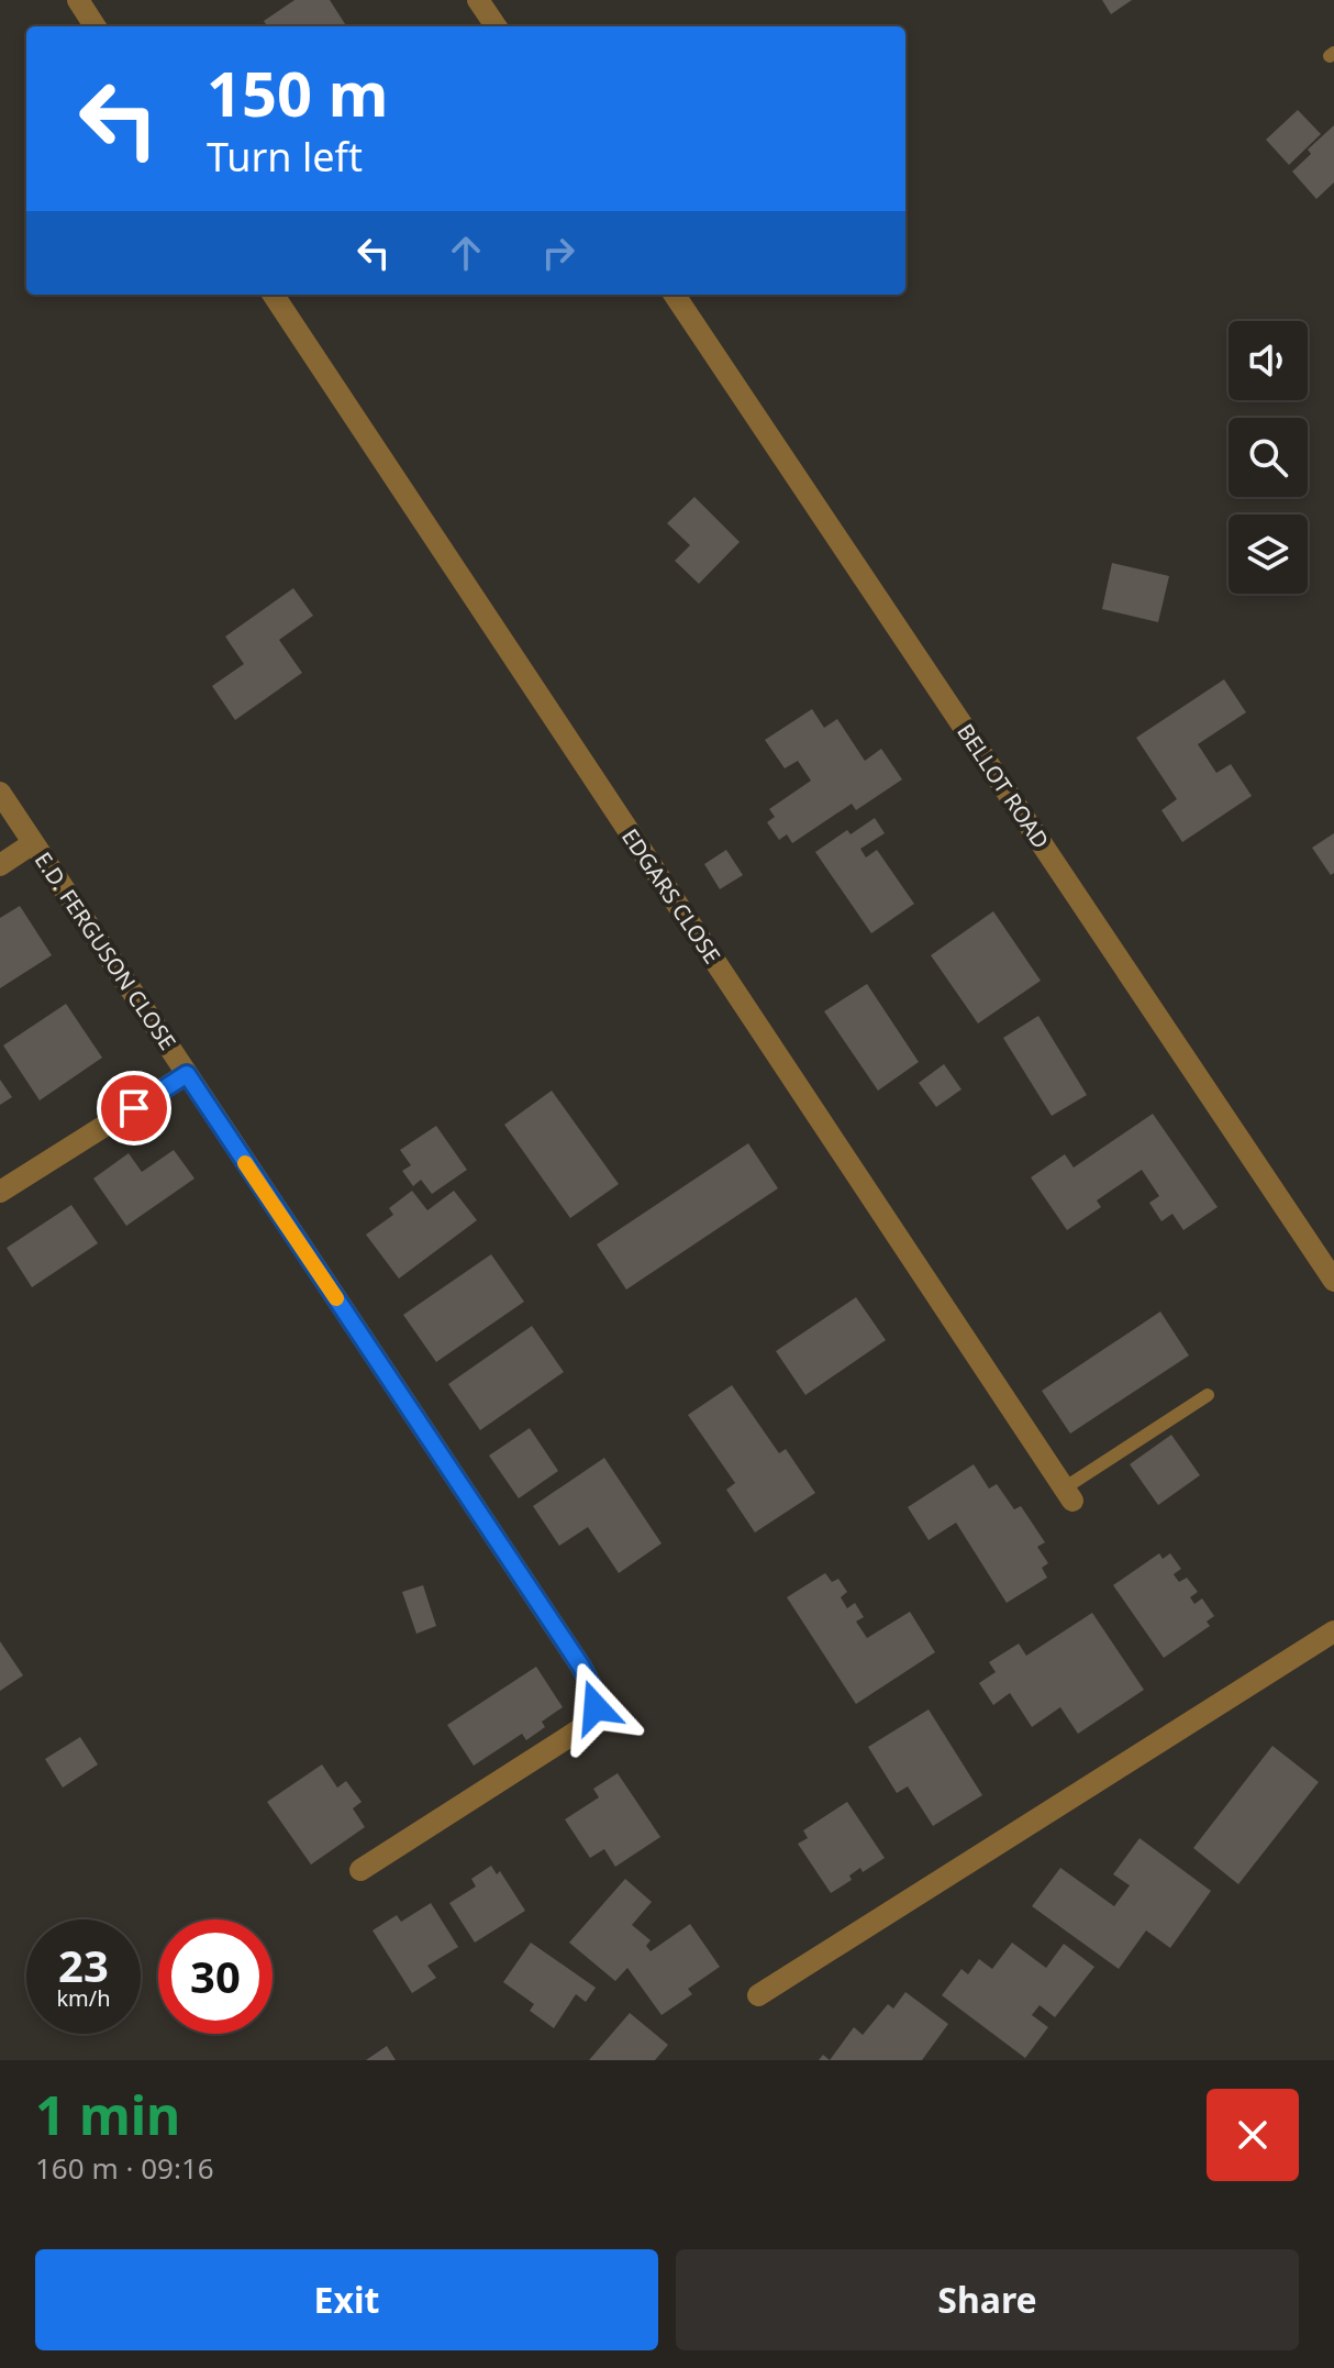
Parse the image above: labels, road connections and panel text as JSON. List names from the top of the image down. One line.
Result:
{"streets":{"street":["BELLOT ROAD","EDGARS CLOSE","E.D. FERGUSON CLOSE"]},"page":{"turn":["150 m","Turn left"],"speed":"23 km/h","limit":"30","heading":["1 min","160 m · 09:16"],"buttons":["Exit","Share"]}}
